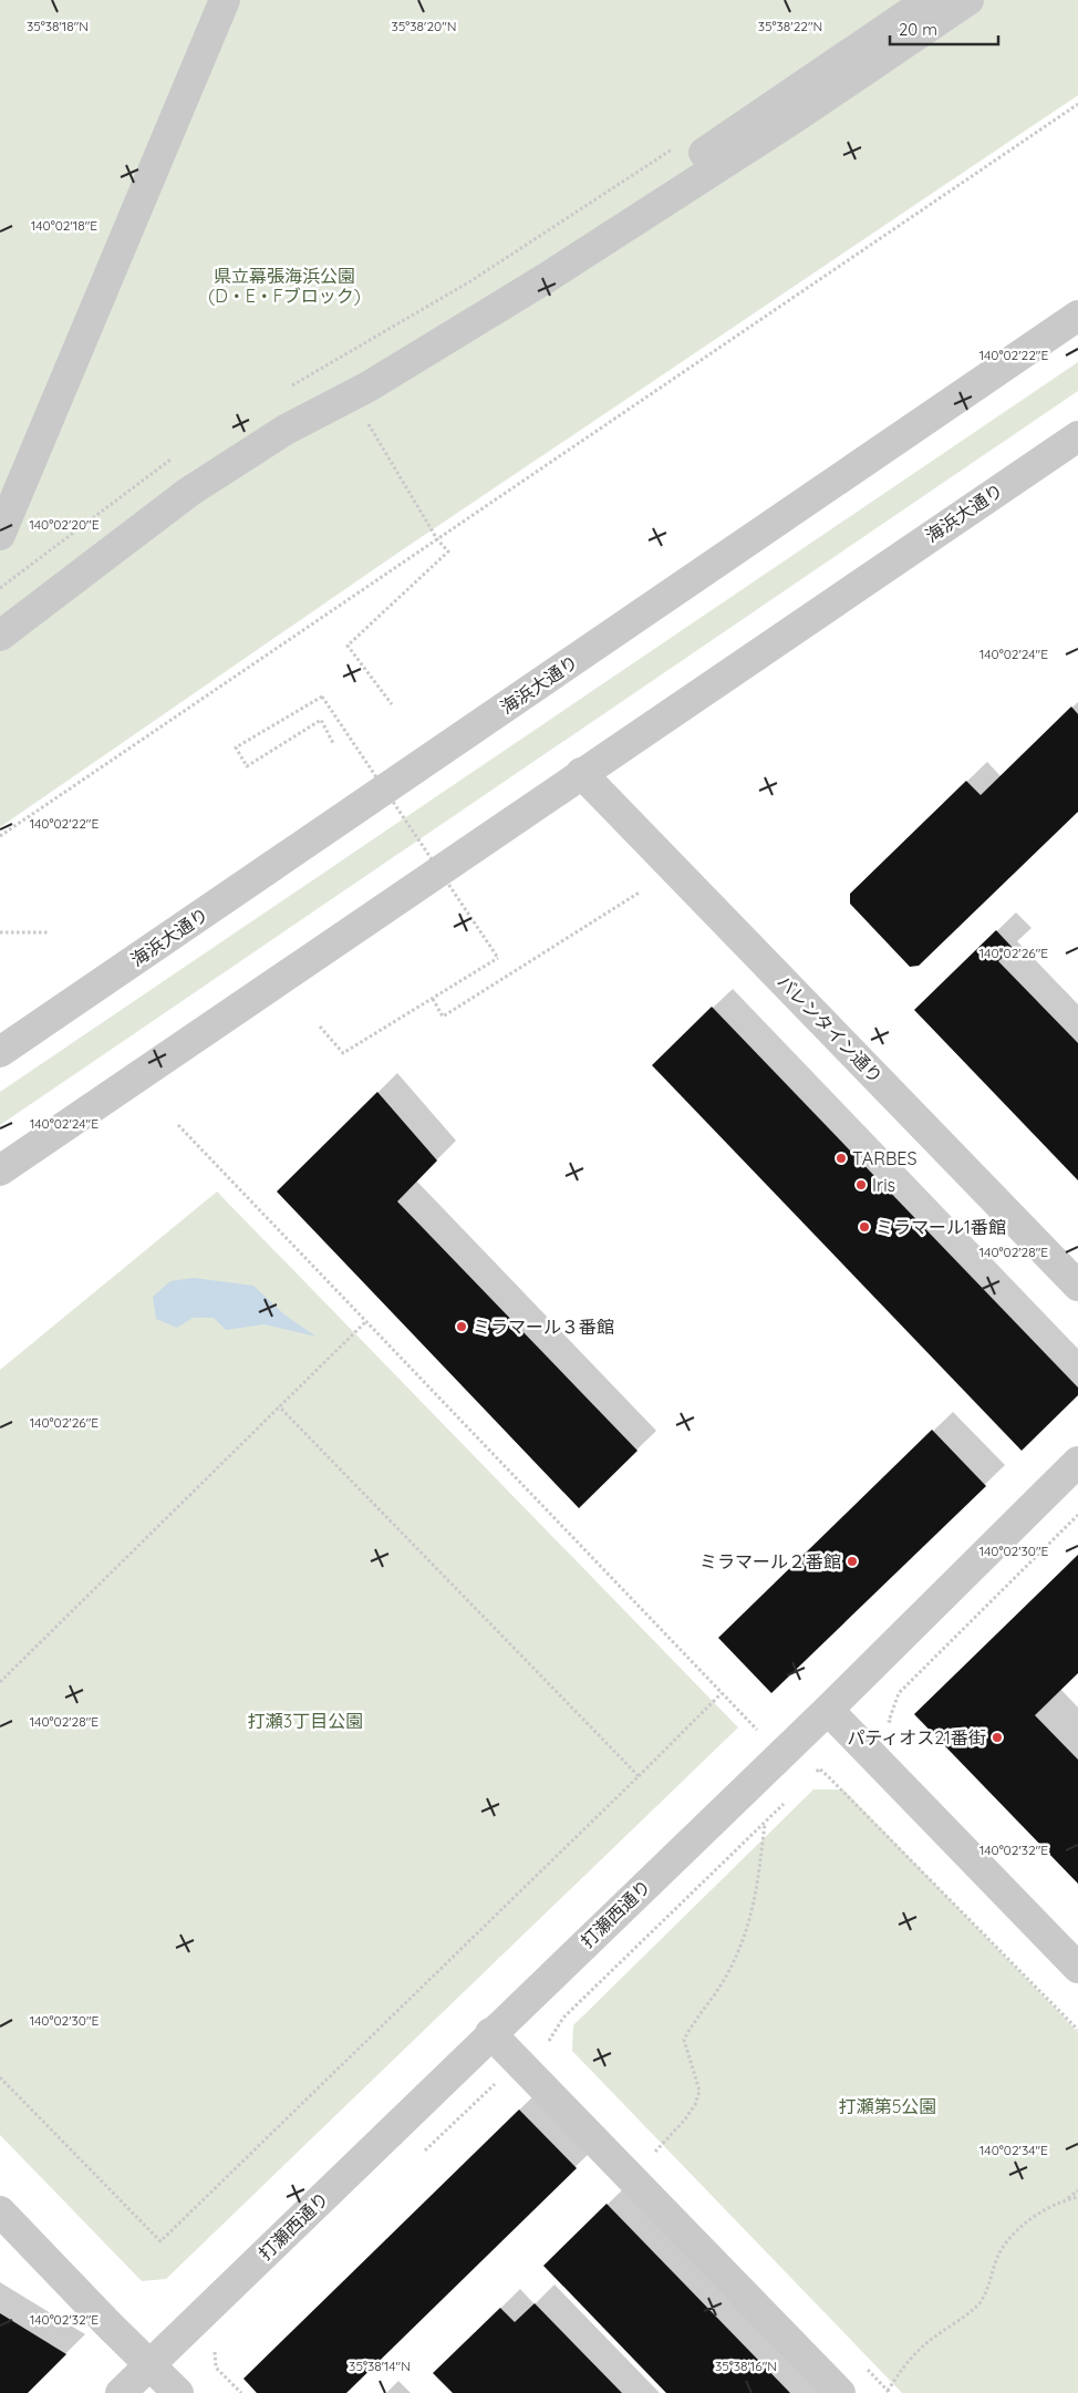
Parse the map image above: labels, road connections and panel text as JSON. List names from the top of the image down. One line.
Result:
{"streets":{"street":["海浜大通り","バレンタイン通り","打瀬西通り"]},"crossings":[["海浜大通り","バレンタイン通り"]],"parks":["県立幕張海浜公園 (D・E・Fブロック)","打瀬3丁目公園","打瀬第5公園"],"places":["TARBES","Iris","ミラマール1番館","ミラマール３番館","ミラマール２番館","パティオス21番街"],"scale_bar":"20 m","coordinates":["35°38'18\"N","35°38'20\"N","35°38'22\"N","140°02'18\"E","140°02'22\"E","140°02'20\"E","140°02'24\"E","140°02'26\"E","140°02'28\"E","140°02'30\"E","140°02'32\"E","140°02'34\"E","35°38'14\"N","35°38'16\"N"]}
